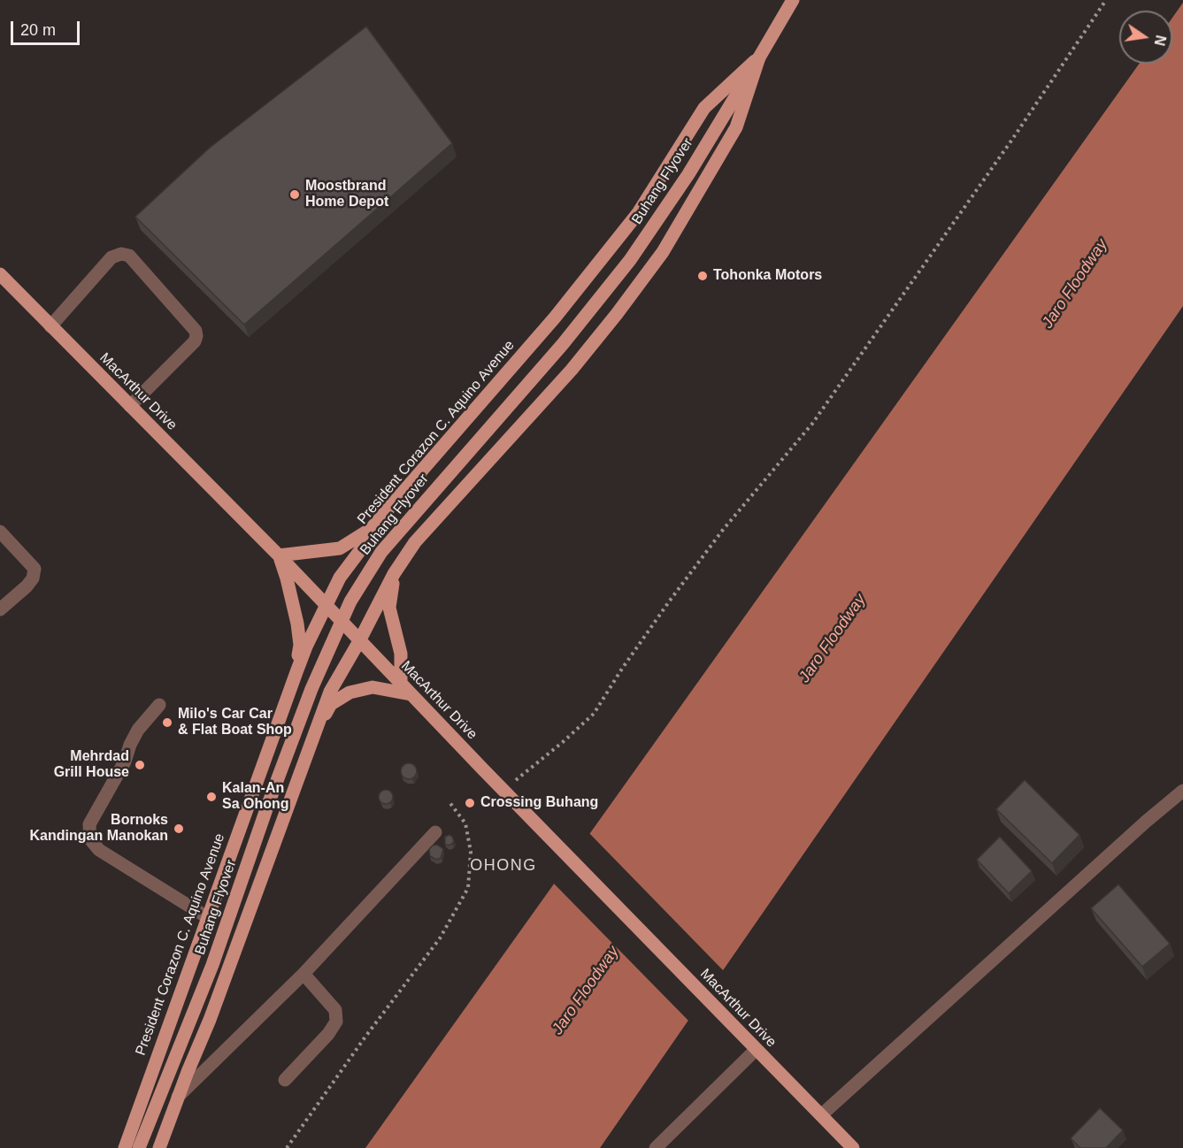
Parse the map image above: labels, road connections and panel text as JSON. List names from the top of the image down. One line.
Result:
{"streets":{"main road":["Buhang Flyover","MacArthur Drive","President Corazon C. Aquino Avenue"]},"crossings":[["Buhang Flyover","President Corazon C. Aquino Avenue"],["MacArthur Drive","President Corazon C. Aquino Avenue"]],"districts":["OHONG"],"water":["Jaro Floodway"],"places":["Moostbrand Home Depot","Tohonka Motors","Milo's Car Car & Flat Boat Shop","Mehrdad Grill House","Kalan-An Sa Ohong","Crossing Buhang","Bornoks Kandingan Manokan"],"scale_bar":"20 m","north":"right"}
